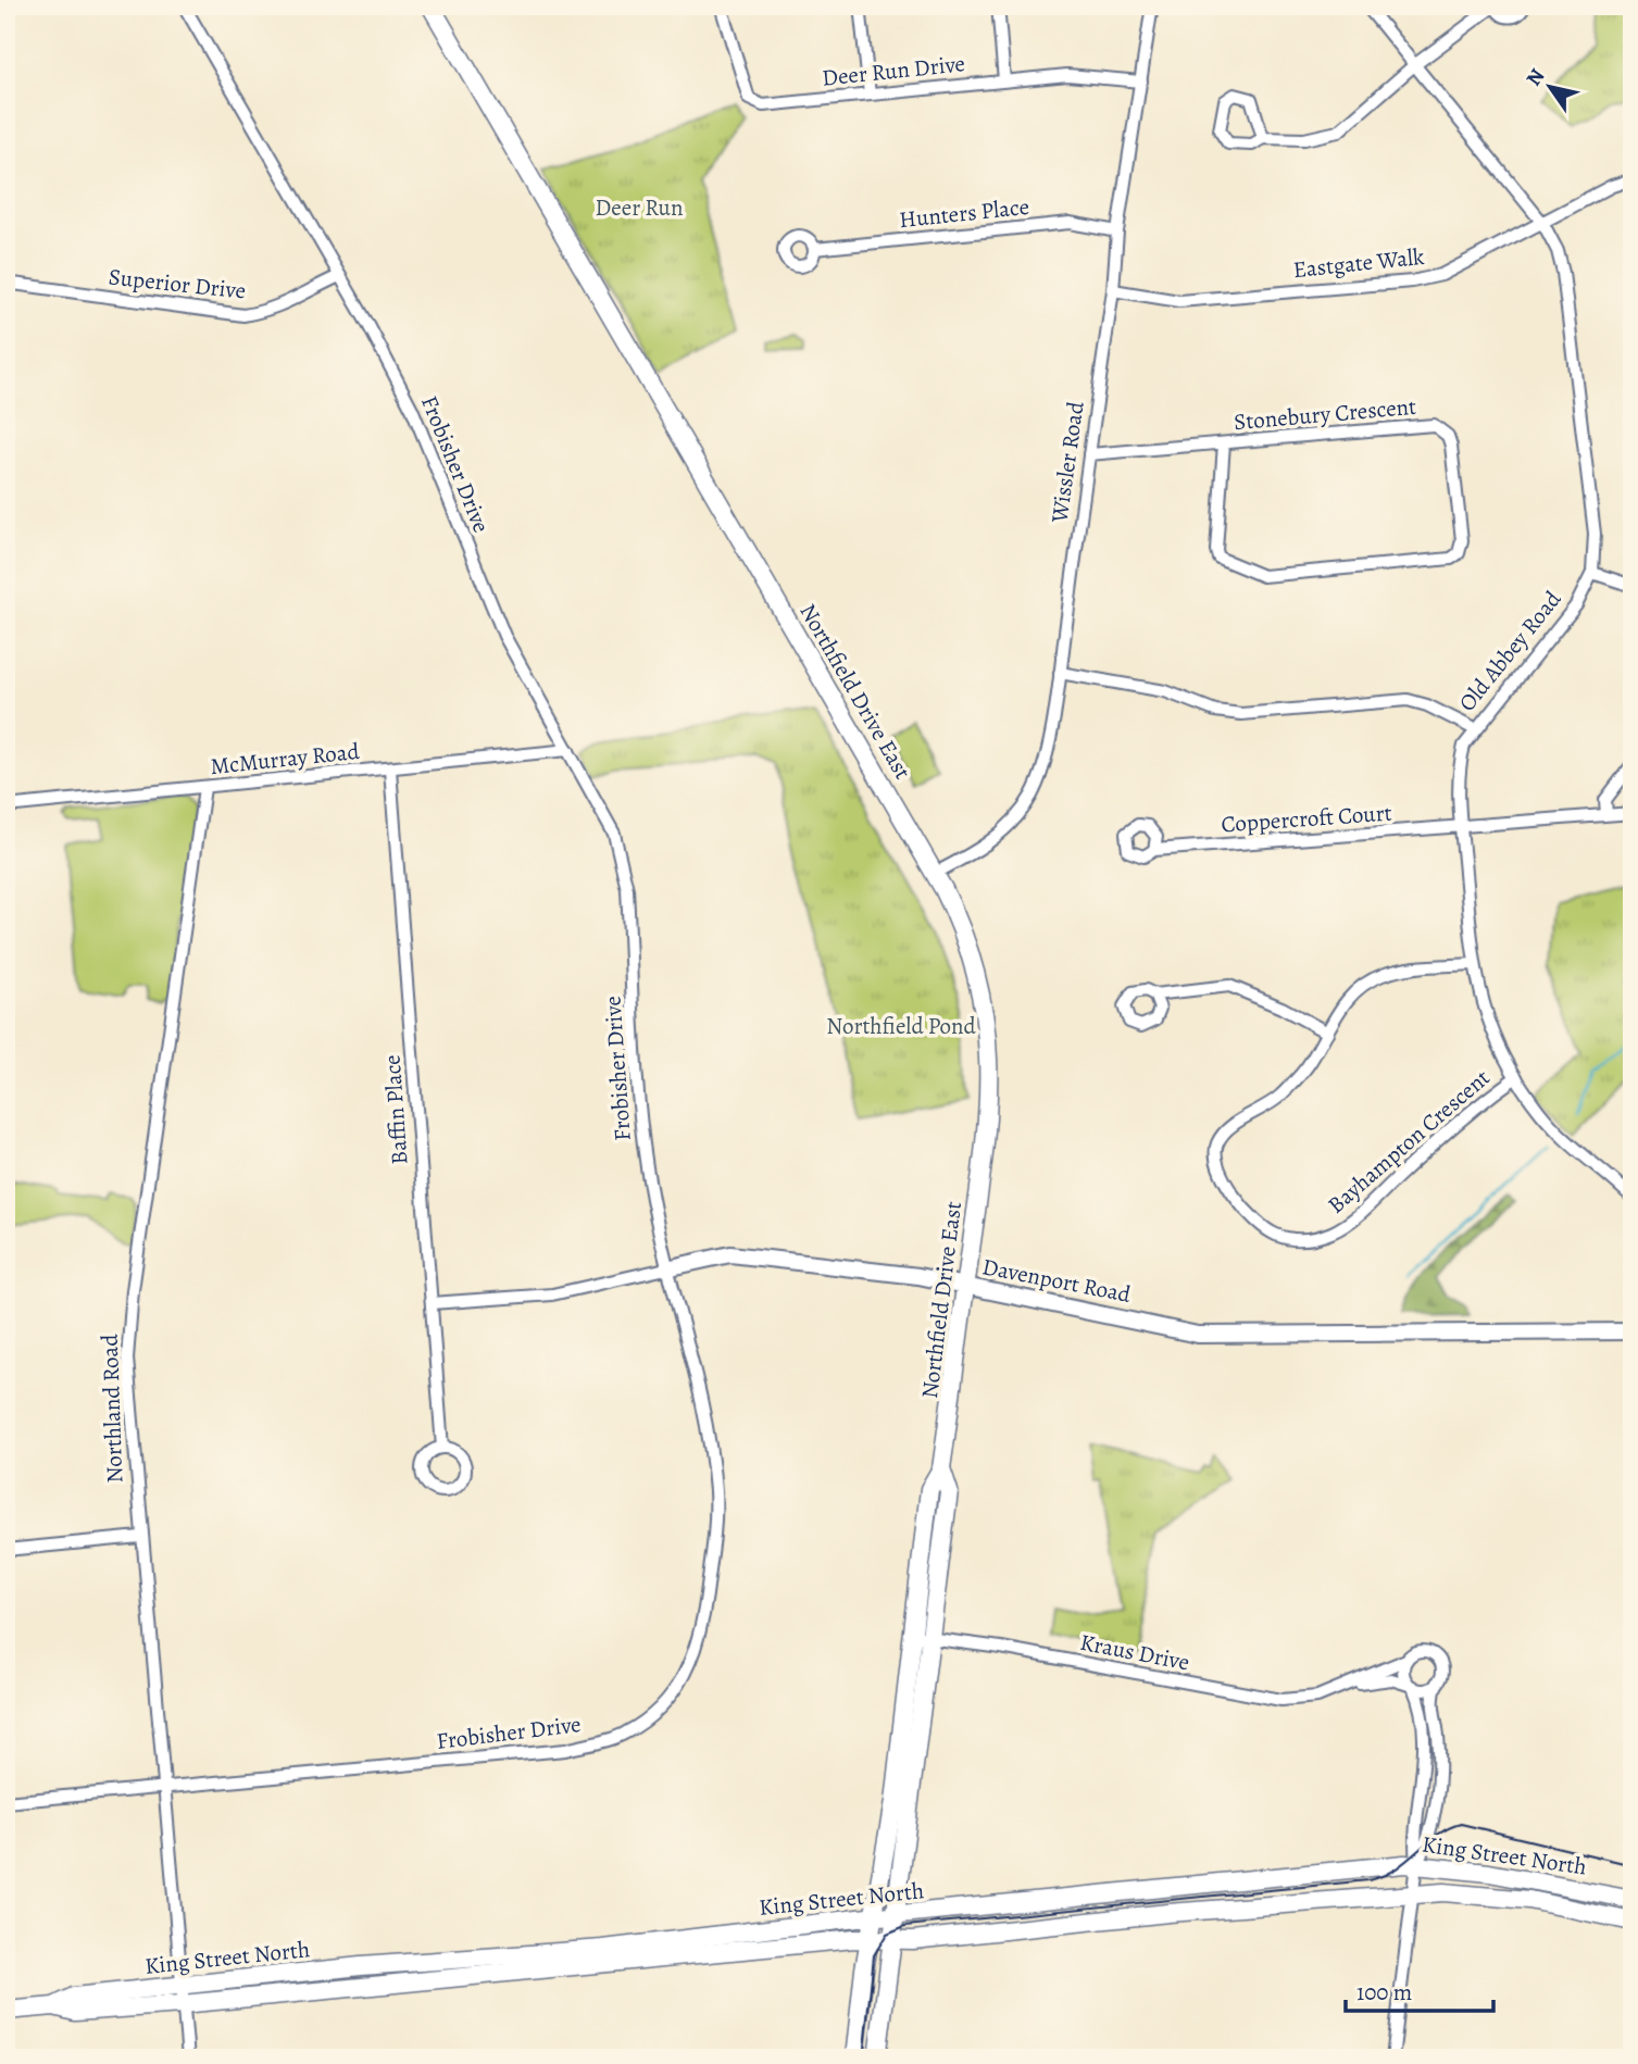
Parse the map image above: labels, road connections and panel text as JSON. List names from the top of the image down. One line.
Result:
{"streets":{"main road":["Northfield Drive East","King Street North"],"street":["Deer Run Drive","Hunters Place","Eastgate Walk","Superior Drive","Stonebury Crescent","Wissler Road","Frobisher Drive","Old Abbey Road","McMurray Road","Coppercroft Court","Baffin Place","Bayhampton Crescent","Davenport Road","Northland Road","Kraus Drive"]},"crossings":[["Deer Run Drive","Wissler Road"],["Hunters Place","Wissler Road"],["Eastgate Walk","Wissler Road"],["Eastgate Walk","Old Abbey Road"],["Superior Drive","Frobisher Drive"],["Stonebury Crescent","Wissler Road"],["Wissler Road","Northfield Drive East"],["Frobisher Drive","McMurray Road"],["Frobisher Drive","Davenport Road"],["Frobisher Drive","Northland Road"],["Old Abbey Road","Coppercroft Court"],["Old Abbey Road","Bayhampton Crescent"],["Northfield Drive East","Davenport Road"],["Northfield Drive East","Kraus Drive"],["Northfield Drive East","King Street North"],["McMurray Road","Baffin Place"],["McMurray Road","Northland Road"],["Baffin Place","Davenport Road"],["Northland Road","King Street North"]],"parks":["Deer Run","Northfield Pond"],"scale_bar":"100 m","north":"top left"}
